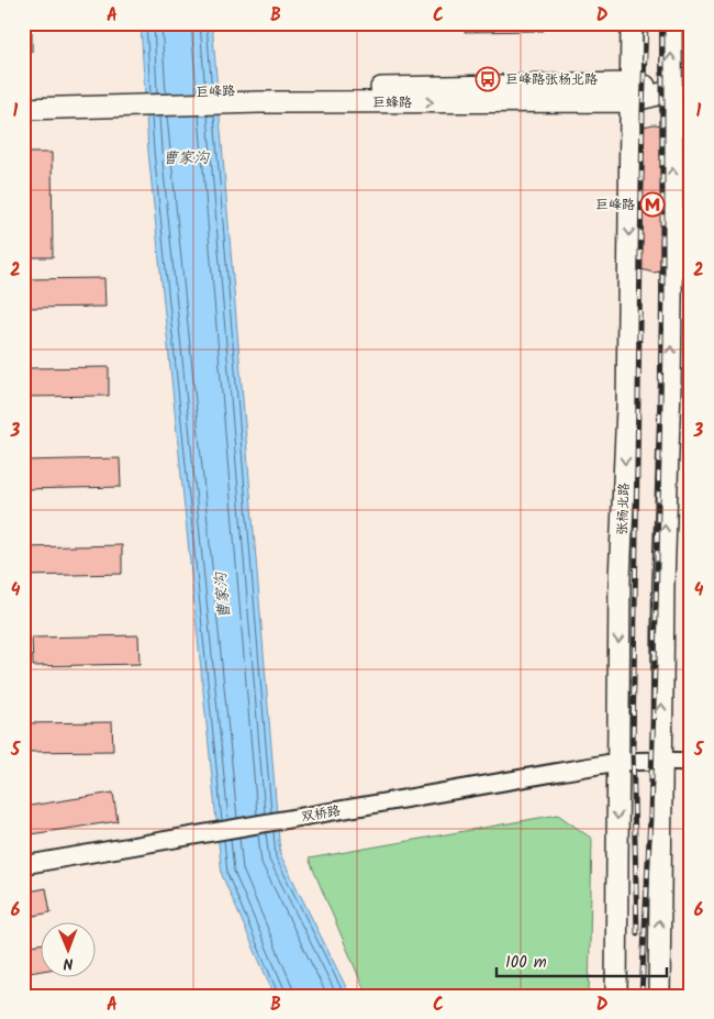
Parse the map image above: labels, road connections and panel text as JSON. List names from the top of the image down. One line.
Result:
{"streets":{"main road":["巨峰路","张杨北路"],"street":["双桥路"]},"crossings":[["巨峰路","张杨北路"],["张杨北路","双桥路"]],"water":["曹家沟"],"places":{"bus stop":["巨峰路张杨北路"],"metro station":["巨峰路"]},"scale_bar":"100 m","north":"bottom","grid":{"columns":["A","B","C","D"],"rows":["1","2","3","4","5","6"]}}
